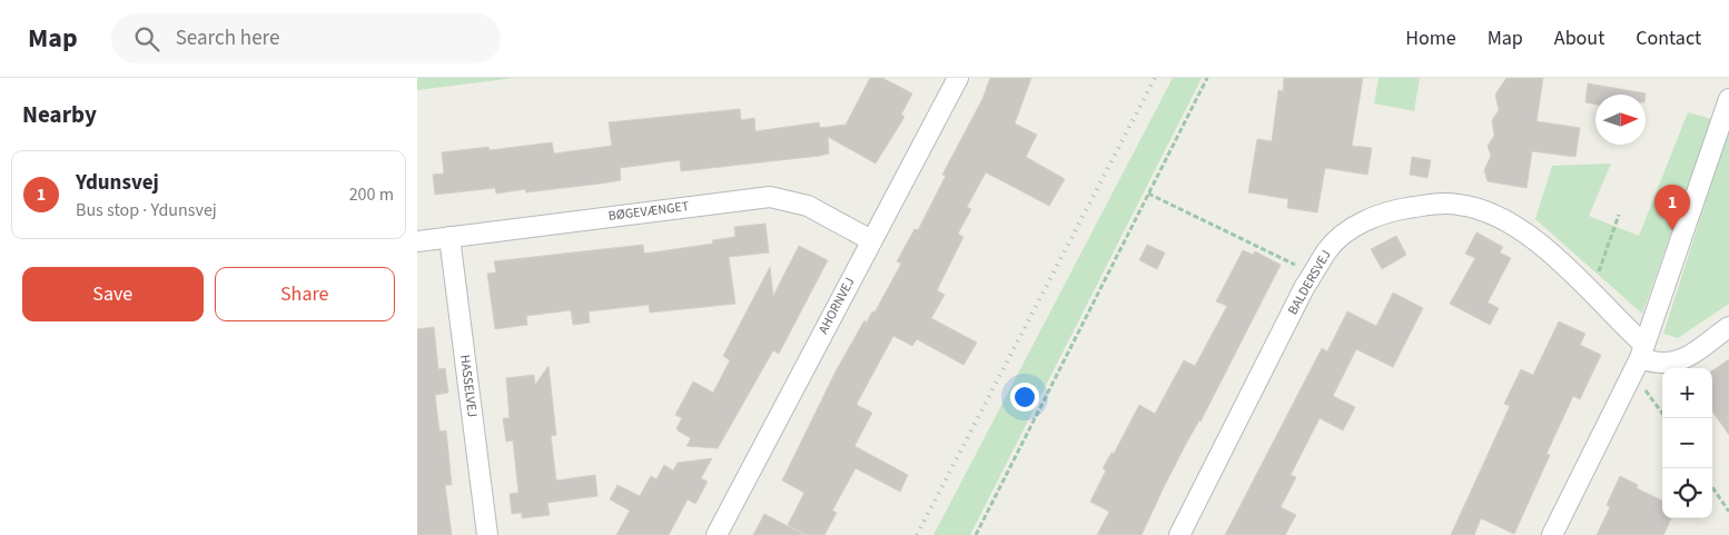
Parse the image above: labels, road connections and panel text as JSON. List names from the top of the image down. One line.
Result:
{"streets":{"street":["BØGEVÆNGET","BALDERSVEJ","AHORNVEJ","HASSELVEJ"]},"crossings":[["BØGEVÆNGET","AHORNVEJ"],["BØGEVÆNGET","HASSELVEJ"]],"north":"right","page":{"header":"Map","search":"Search here","nav":["Home","Map","About","Contact"],"heading":"Nearby","list":[{"mark":"1","name":"Ydunsvej","note":"Bus stop · Ydunsvej","value":"200 m"}],"pins":"1","buttons":["Save","Share"],"map_buttons":["+","−"]}}
